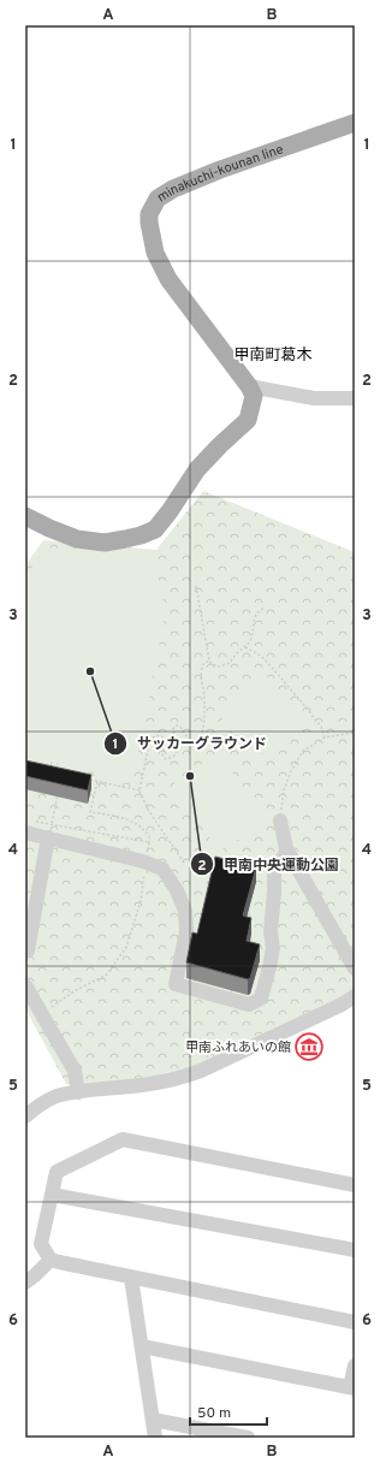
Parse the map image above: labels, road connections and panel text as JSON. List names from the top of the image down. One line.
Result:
{"streets":{"main road":["minakuchi-kounan line"]},"districts":["甲南町葛木"],"places":{"other":["サッカーグラウンド","甲南中央運動公園"],"museum":["甲南ふれあいの館"]},"scale_bar":"50 m","grid":{"columns":["A","B"],"rows":["1","2","3","4","5","6"]}}
